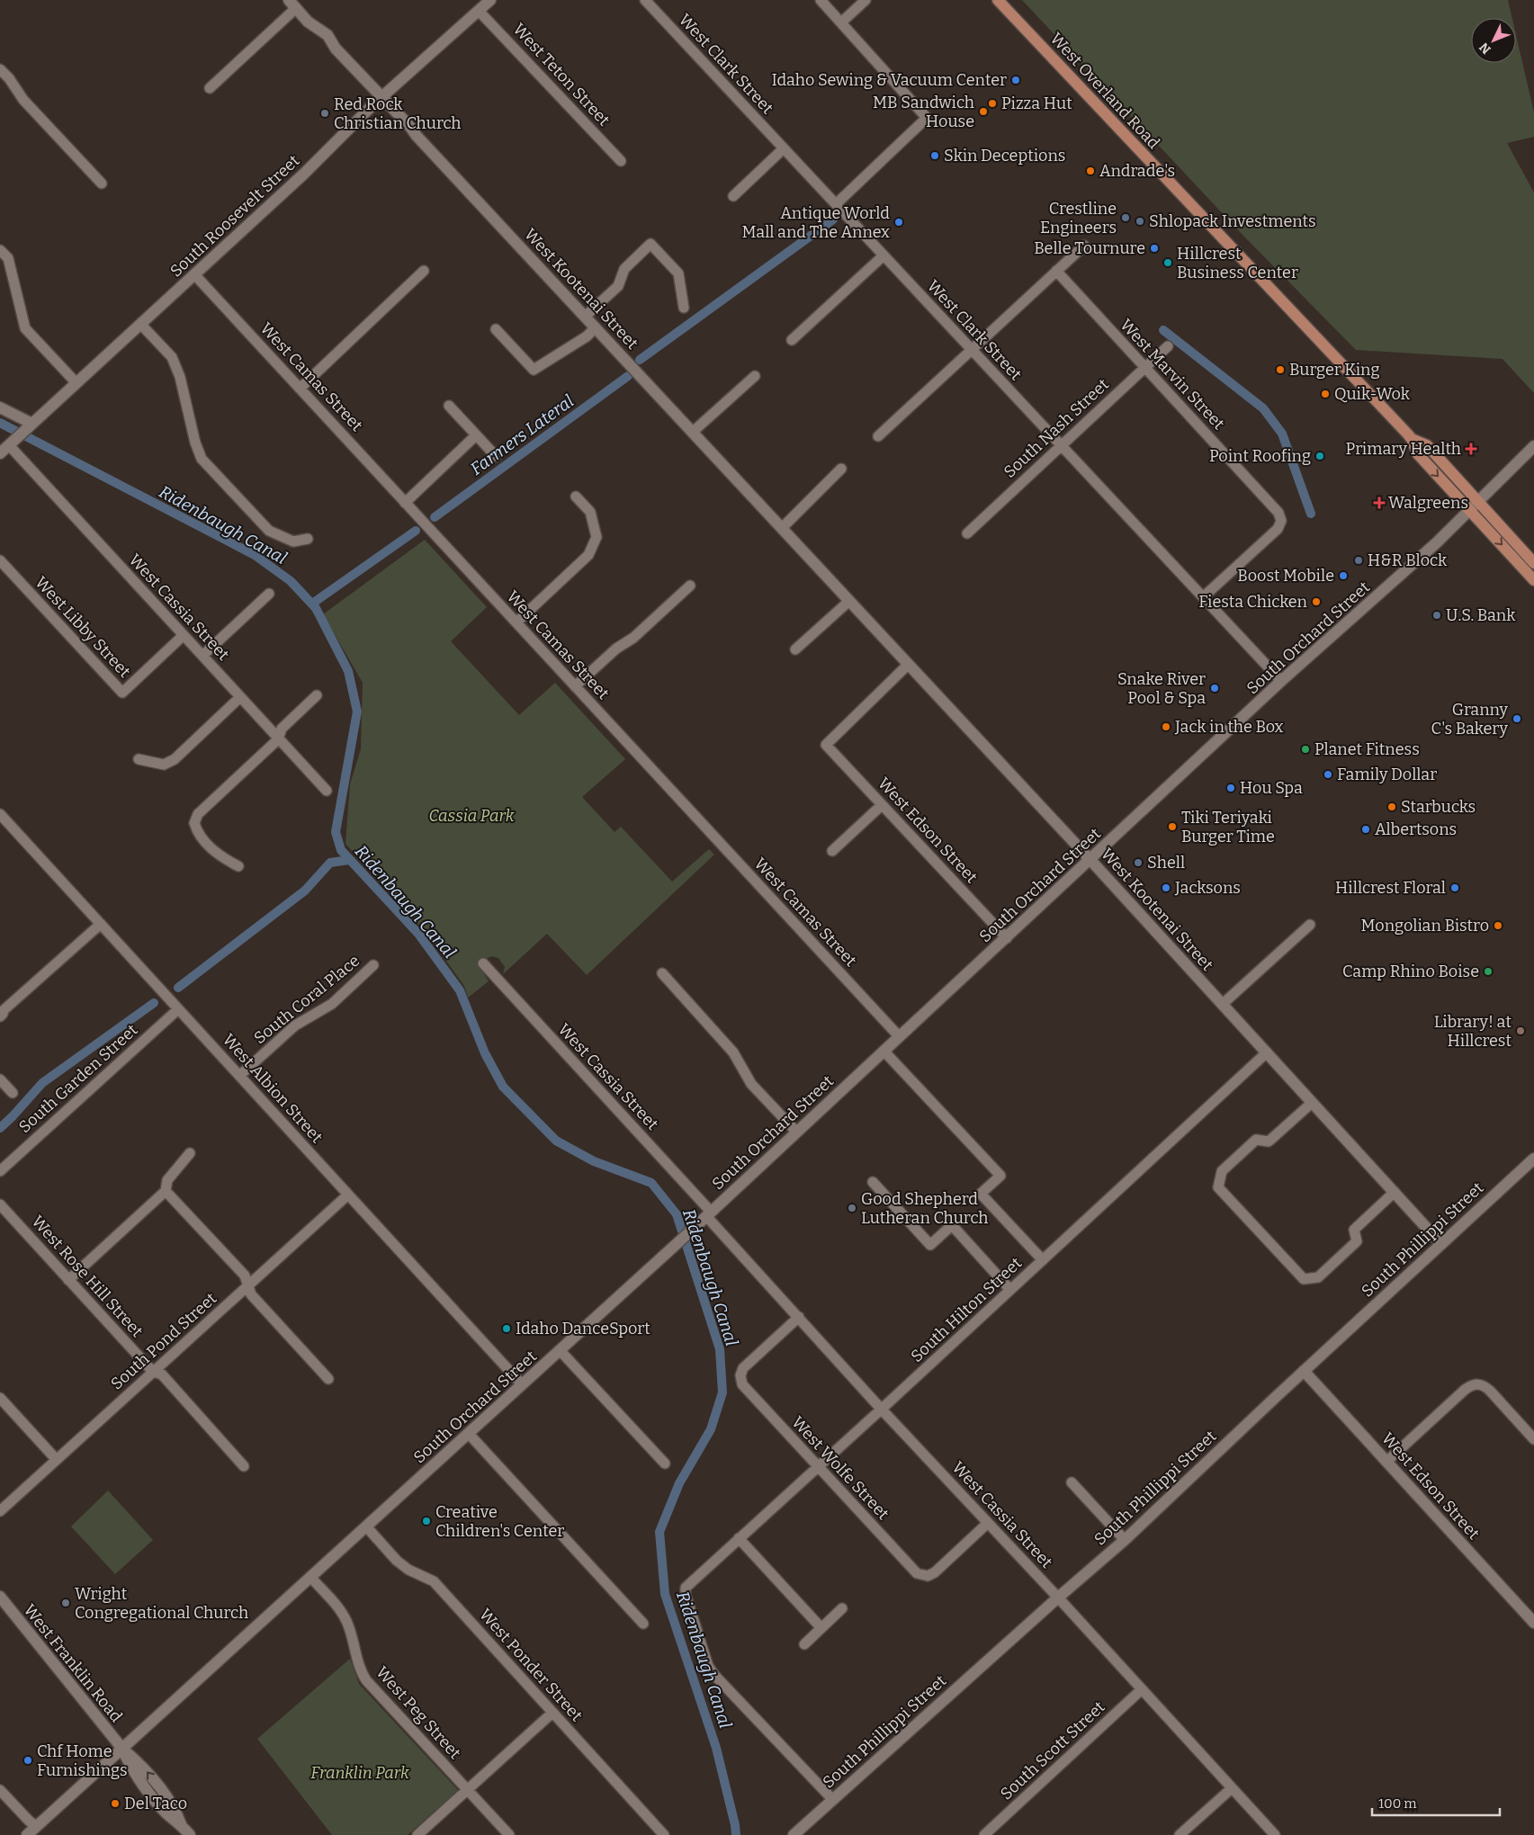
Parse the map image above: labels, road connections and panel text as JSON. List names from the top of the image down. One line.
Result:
{"streets":{"main road":["West Overland Road"],"street":["West Clark Street","West Teton Street","South Roosevelt Street","West Kootenai Street","West Marvin Street","West Camas Street","South Nash Street","West Cassia Street","West Libby Street","South Orchard Street","West Edson Street","South Coral Place","South Garden Street","West Albion Street","South Phillippi Street","West Rose Hill Street","South Hilton Street","South Pond Street","West Wolfe Street","West Franklin Road","West Ponder Street","West Peg Street","South Scott Street"]},"crossings":[["West Clark Street","West Marvin Street"],["West Clark Street","South Nash Street"],["West Clark Street","South Orchard Street"],["West Teton Street","South Roosevelt Street"],["West Overland Road","South Orchard Street"],["South Roosevelt Street","West Kootenai Street"],["South Roosevelt Street","West Camas Street"],["South Roosevelt Street","West Cassia Street"],["West Kootenai Street","South Orchard Street"],["West Kootenai Street","West Edson Street"],["West Kootenai Street","South Phillippi Street"],["West Kootenai Street","South Hilton Street"],["West Marvin Street","South Nash Street"],["West Camas Street","South Orchard Street"],["West Cassia Street","West Libby Street"],["West Cassia Street","South Orchard Street"],["West Cassia Street","South Phillippi Street"],["West Cassia Street","South Hilton Street"],["West Cassia Street","West Wolfe Street"],["West Cassia Street","South Scott Street"],["South Orchard Street","West Edson Street"],["South Orchard Street","West Albion Street"],["South Orchard Street","West Franklin Road"],["South Orchard Street","West Ponder Street"],["South Orchard Street","West Peg Street"],["West Edson Street","South Phillippi Street"],["South Coral Place","West Albion Street"],["South Garden Street","West Albion Street"],["West Albion Street","South Pond Street"],["South Phillippi Street","South Hilton Street"],["West Rose Hill Street","South Pond Street"],["South Hilton Street","West Wolfe Street"]],"water":["Farmers Lateral","Ridenbaugh Canal"],"parks":["Cassia Park","Franklin Park"],"places":{"other":["Idaho Sewing & Vacuum Center","Pizza Hut","MB Sandwich House","Red Rock Christian Church","Skin Deceptions","Andrade's","Crestline Engineers","Shlopack Investments","Antique World Mall and The Annex","Belle Tournure","Hillcrest Business Center","Burger King","Quik-Wok","Point Roofing","H&R Block","Boost Mobile","Fiesta Chicken","U.S. Bank","Snake River Pool & Spa","Granny C's Bakery","Jack in the Box","Planet Fitness","Family Dollar","Hou Spa","Starbucks","Tiki Teriyaki Burger Time","Albertsons","Shell","Jacksons","Hillcrest Floral","Mongolian Bistro","Camp Rhino Boise","Library! at Hillcrest","Good Shepherd Lutheran Church","Idaho DanceSport","Creative Children's Center","Wright Congregational Church","Chf Home Furnishings","Del Taco"],"health":["Primary Health","Walgreens"]},"scale_bar":"100 m","north":"bottom left"}
